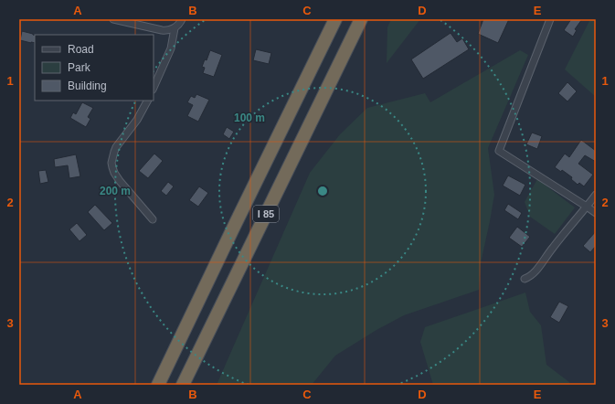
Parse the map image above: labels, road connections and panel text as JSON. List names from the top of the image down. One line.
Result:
{"streets":{"highway":["I 85"]},"legend":["Road","Park","Building"],"grid":{"columns":["A","B","C","D","E"],"rows":["1","2","3"]},"rings":["100 m","200 m"]}
